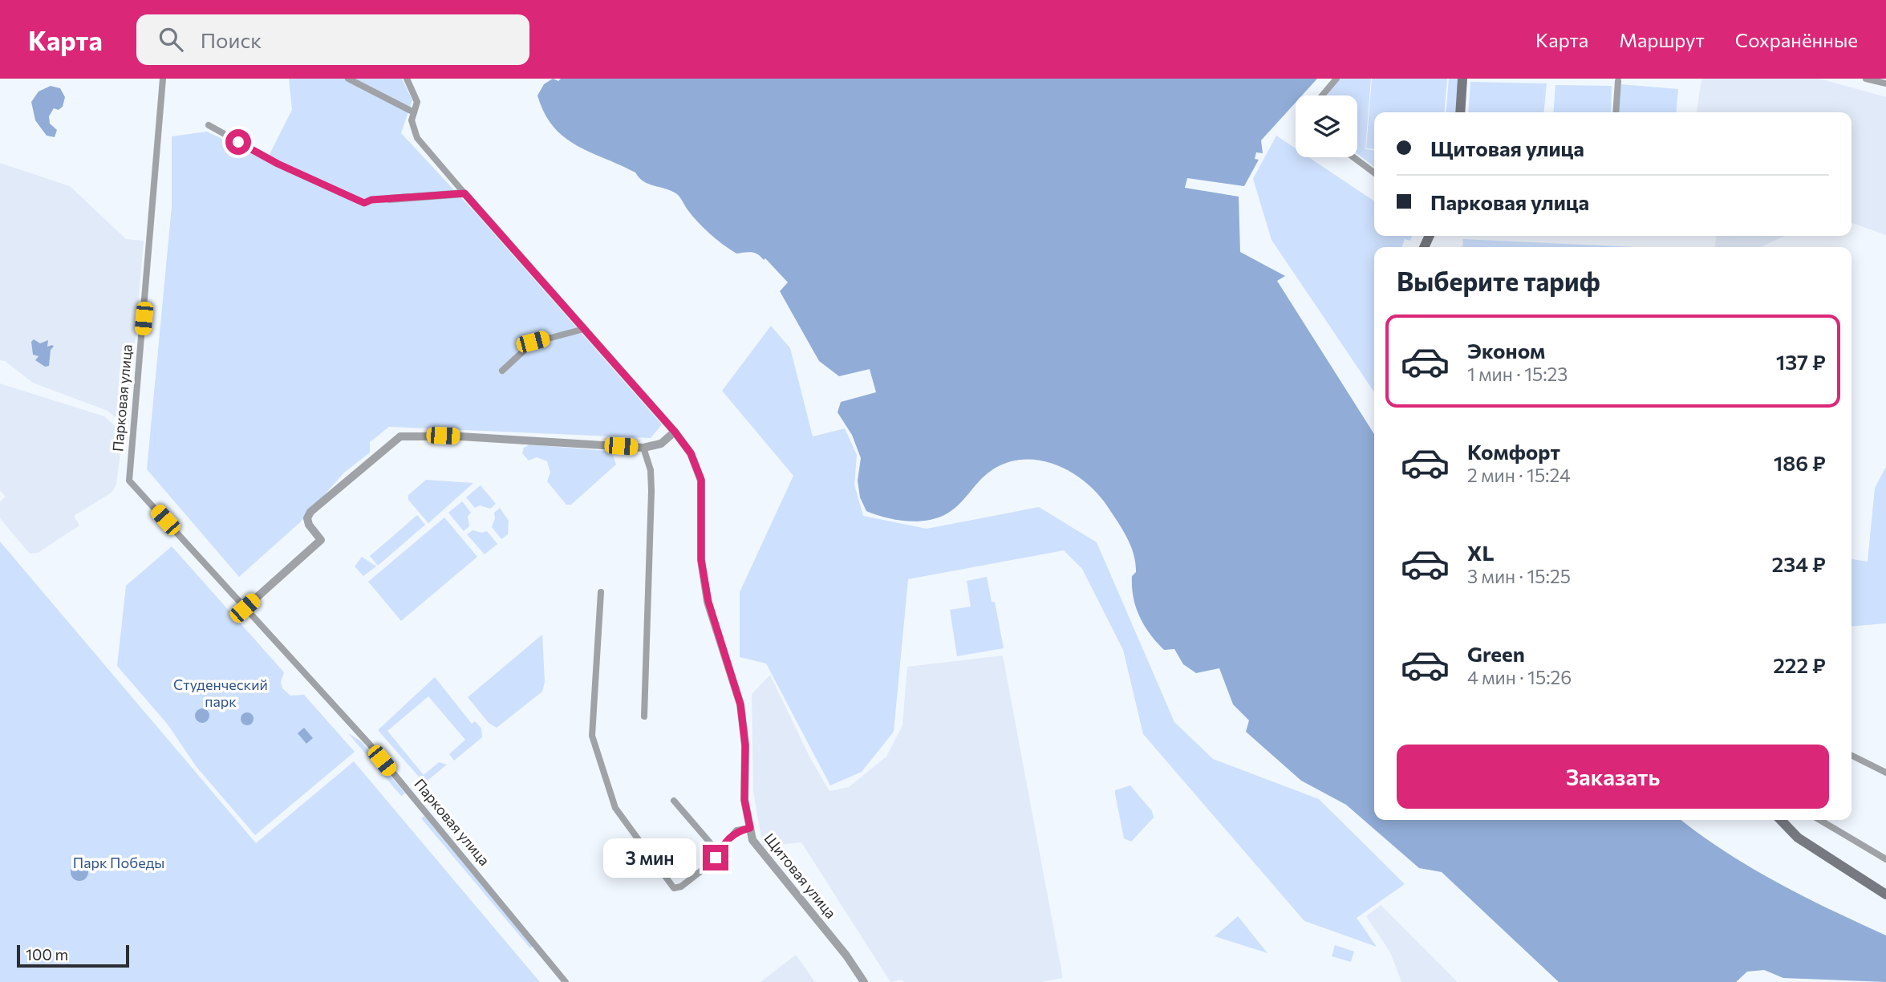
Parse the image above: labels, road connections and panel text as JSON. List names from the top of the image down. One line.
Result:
{"streets":{"street":["Парковая улица","Щитовая улица"]},"parks":["Студенческий парк","Парк Победы"],"scale_bar":"100 m","page":{"header":"Карта","search":"Поиск","nav":["Карта","Маршрут","Сохранённые"],"banner":["Щитовая улица","Парковая улица"],"heading":"Выберите тариф","list":[{"name":"Эконом","note":"1 мин · 15:23","value":"137 ₽"},{"name":"Комфорт","note":"2 мин · 15:24","value":"186 ₽"},{"name":"XL","note":"3 мин · 15:25","value":"234 ₽"},{"name":"Green","note":"4 мин · 15:26","value":"222 ₽"}],"buttons":"Заказать","bubble":"3 мин","scale":"100 m"}}
